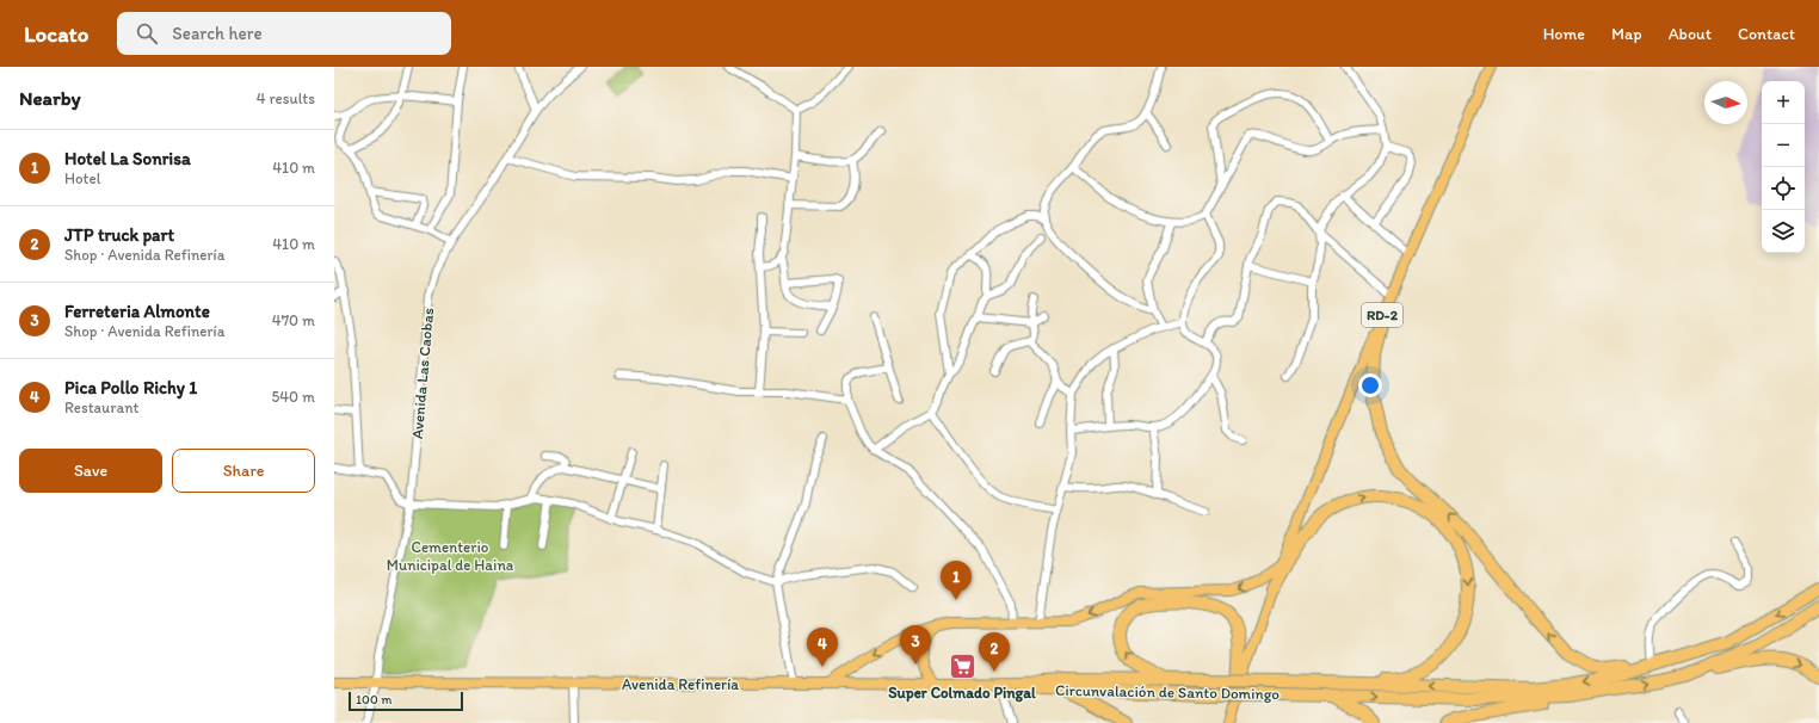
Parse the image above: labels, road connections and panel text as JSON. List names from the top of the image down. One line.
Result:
{"streets":{"highway":["Circunvalación de Santo Domingo"],"main road":["RD-2","Avenida Refinería"],"street":["Avenida Las Caobas"]},"crossings":[["Avenida Las Caobas","Avenida Refinería"],["Avenida Refinería","Circunvalación de Santo Domingo"]],"parks":["Cementerio Municipal de Haina"],"places":{"supermarket":["Super Colmado Pingal"]},"scale_bar":"100 m","north":"right","page":{"header":"Locato","search":"Search here","nav":["Home","Map","About","Contact"],"heading":["Nearby","4 results"],"map_buttons":["+","−"],"list":[{"mark":"1","name":"Hotel La Sonrisa","note":"Hotel","value":"410 m"},{"mark":"2","name":"JTP truck part","note":"Shop · Avenida Refinería","value":"410 m"},{"mark":"3","name":"Ferreteria Almonte","note":"Shop · Avenida Refinería","value":"470 m"},{"mark":"4","name":"Pica Pollo Richy 1","note":"Restaurant","value":"540 m"}],"buttons":["Save","Share"],"pins":["1","3","4","2"],"scale":"100 m"}}
